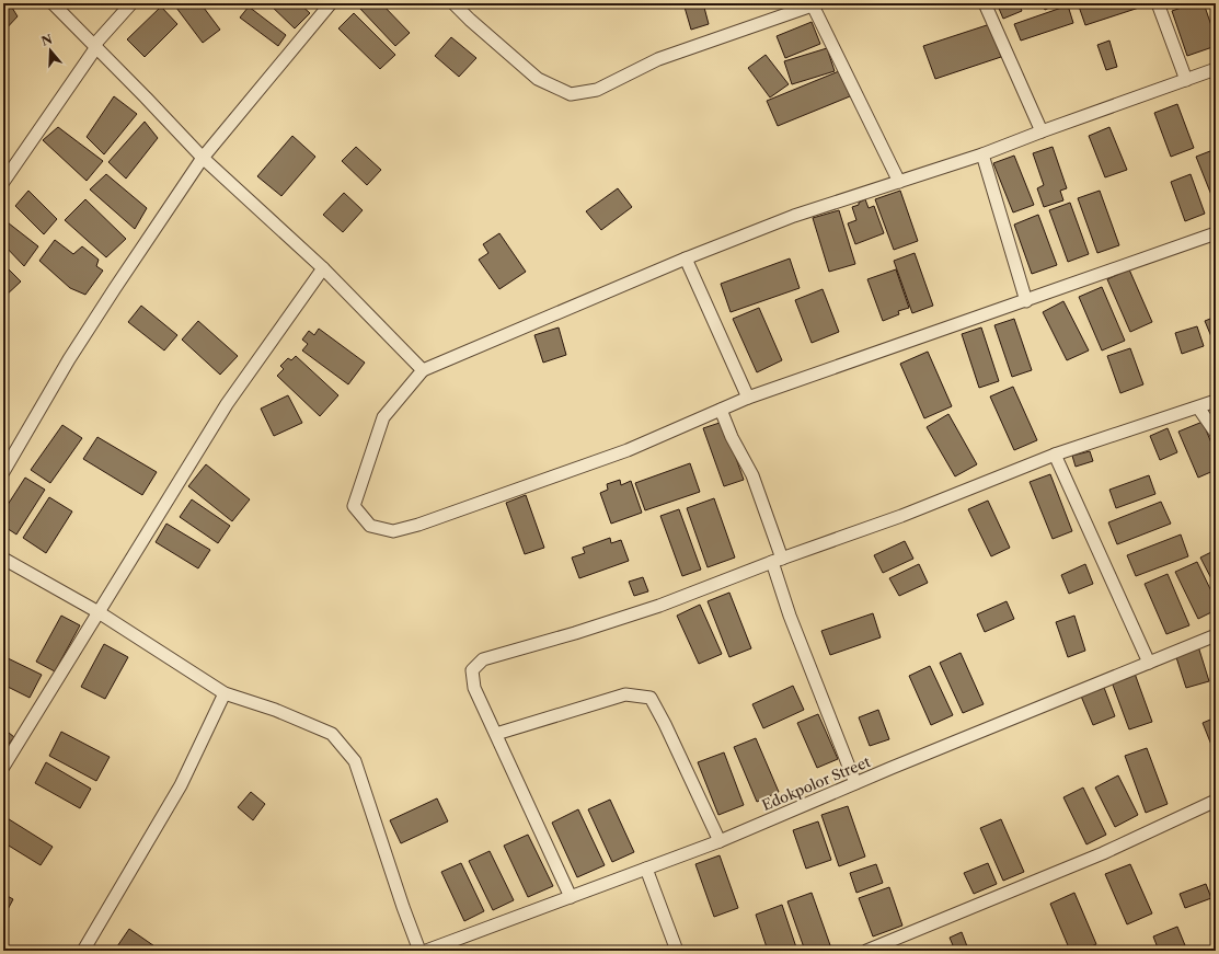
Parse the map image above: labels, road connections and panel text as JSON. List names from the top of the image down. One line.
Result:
{"streets":{"street":["Edokpolor Street"]},"north":"top"}
